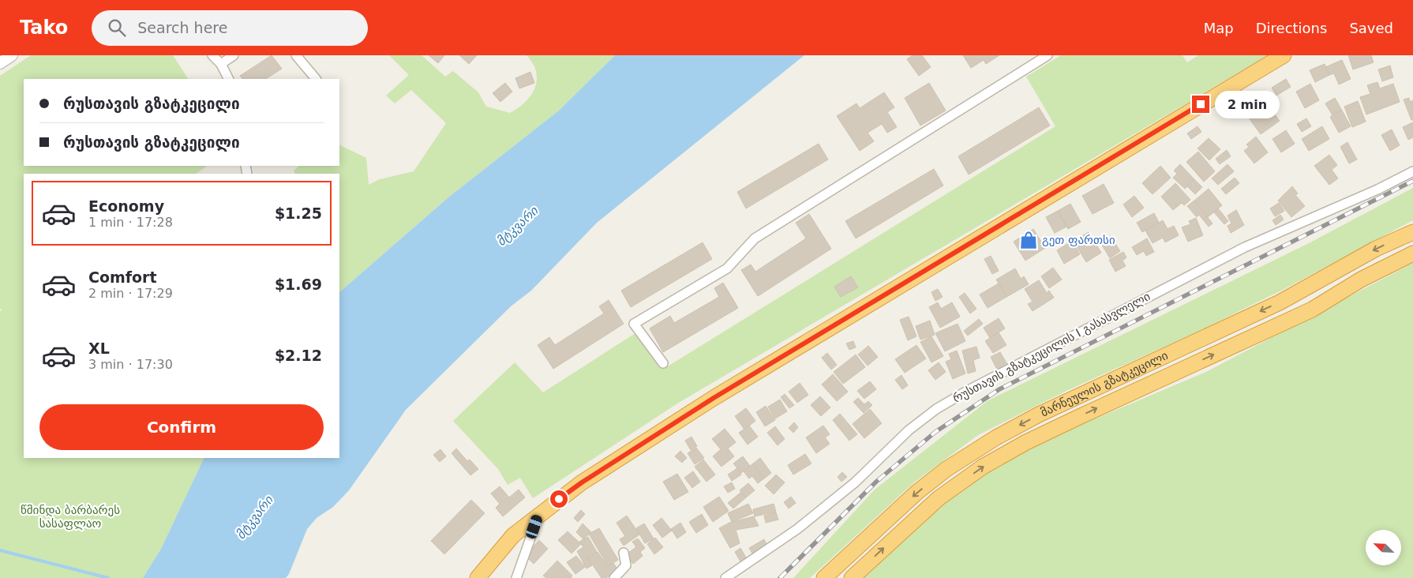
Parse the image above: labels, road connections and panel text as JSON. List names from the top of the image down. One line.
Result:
{"streets":{"highway":["მარნეულის გზატკეცილი"],"street":["რუსთავის გზატკეცილის I გასასვლელი"]},"water":["მტკვარი"],"parks":["წმინდა ბარბარეს სასაფლაო"],"places":{"shop":["გეთ ფართსი"]},"north":"top left","page":{"header":"Tako","search":"Search here","nav":["Map","Directions","Saved"],"banner":["რუსთავის გზატკეცილი","რუსთავის გზატკეცილი"],"bubble":"2 min","list":[{"name":"Economy","note":"1 min · 17:28","value":"$1.25"},{"name":"Comfort","note":"2 min · 17:29","value":"$1.69"},{"name":"XL","note":"3 min · 17:30","value":"$2.12"}],"buttons":"Confirm"}}
